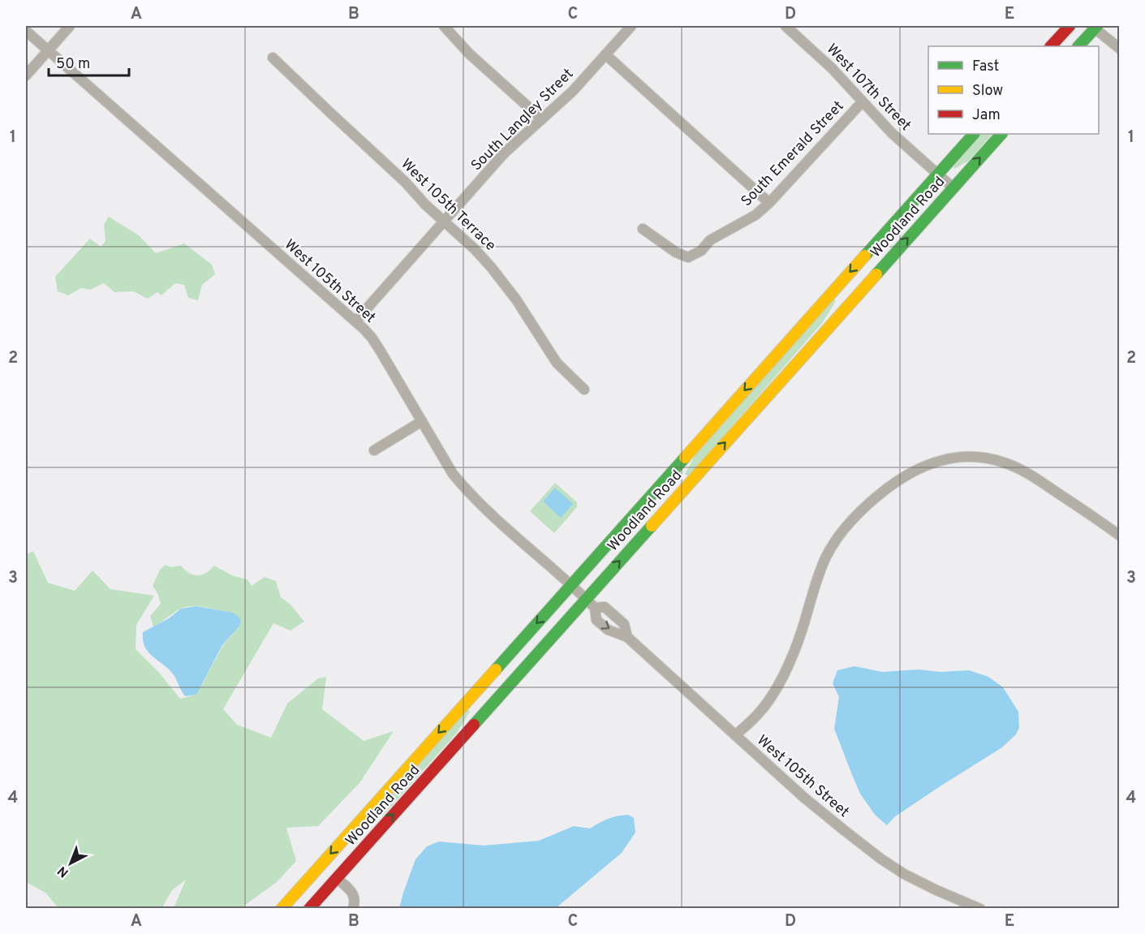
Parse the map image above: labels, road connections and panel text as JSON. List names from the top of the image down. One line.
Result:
{"streets":{"main road":["Woodland Road"],"street":["West 107th Street","South Langley Street","South Emerald Street","West 105th Terrace","West 105th Street"]},"crossings":[["West 107th Street","South Emerald Street"],["West 107th Street","Woodland Road"],["South Langley Street","West 105th Terrace"],["South Langley Street","West 105th Street"],["Woodland Road","West 105th Street"]],"legend":["Fast","Slow","Jam"],"scale_bar":"50 m","north":"bottom left","grid":{"columns":["A","B","C","D","E"],"rows":["1","2","3","4"]}}
